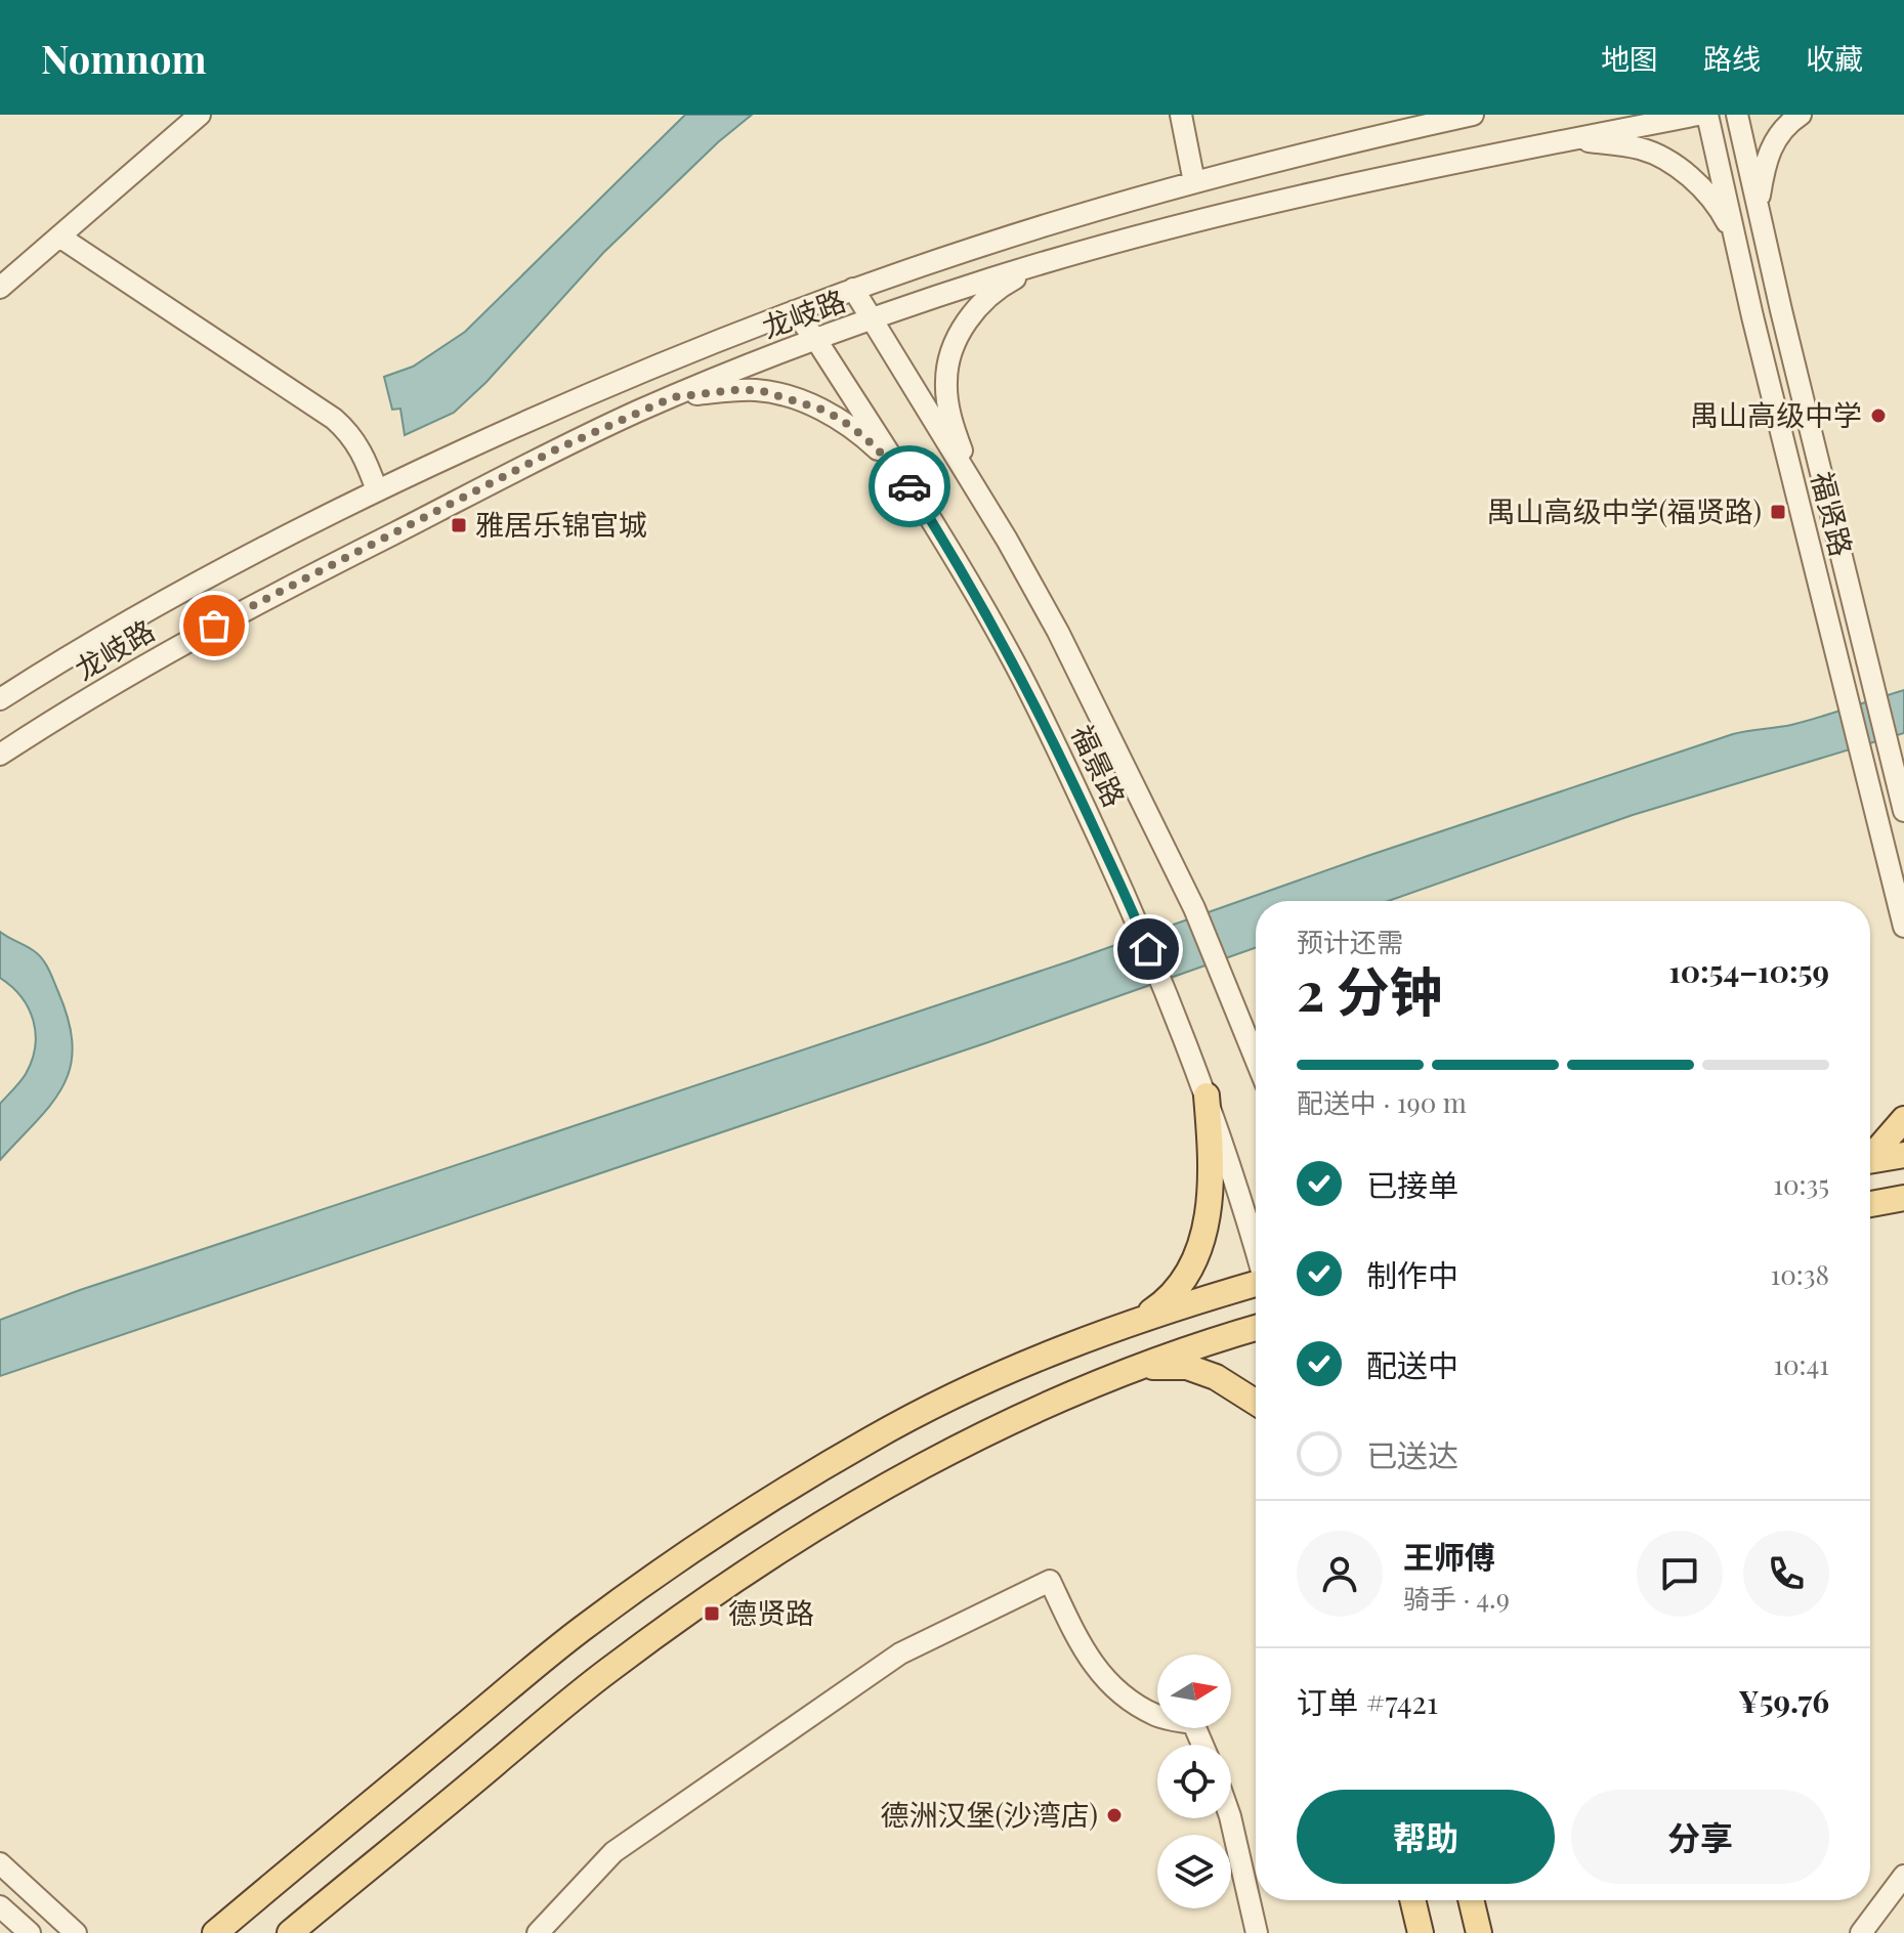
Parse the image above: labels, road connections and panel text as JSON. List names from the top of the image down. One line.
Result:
{"streets":{"street":["龙岐路","福贤路","福景路"]},"crossings":[["龙岐路","福景路"]],"places":{"other":["禺山高级中学","德洲汉堡(沙湾店)"],"transit":["禺山高级中学(福贤路)","雅居乐锦官城","德贤路"]},"north":"right","page":{"header":"Nomnom","nav":["地图","路线","收藏"],"heading":["2 分钟","预计还需","10:54–10:59"],"panel":["王师傅","骑手 · 4.9","订单 #7421","¥59.76"],"bar":"配送中 · 190 m","list":[["已接单","10:35"],["制作中","10:38"],["配送中","10:41"],"已送达"],"buttons":["帮助","分享"]}}
